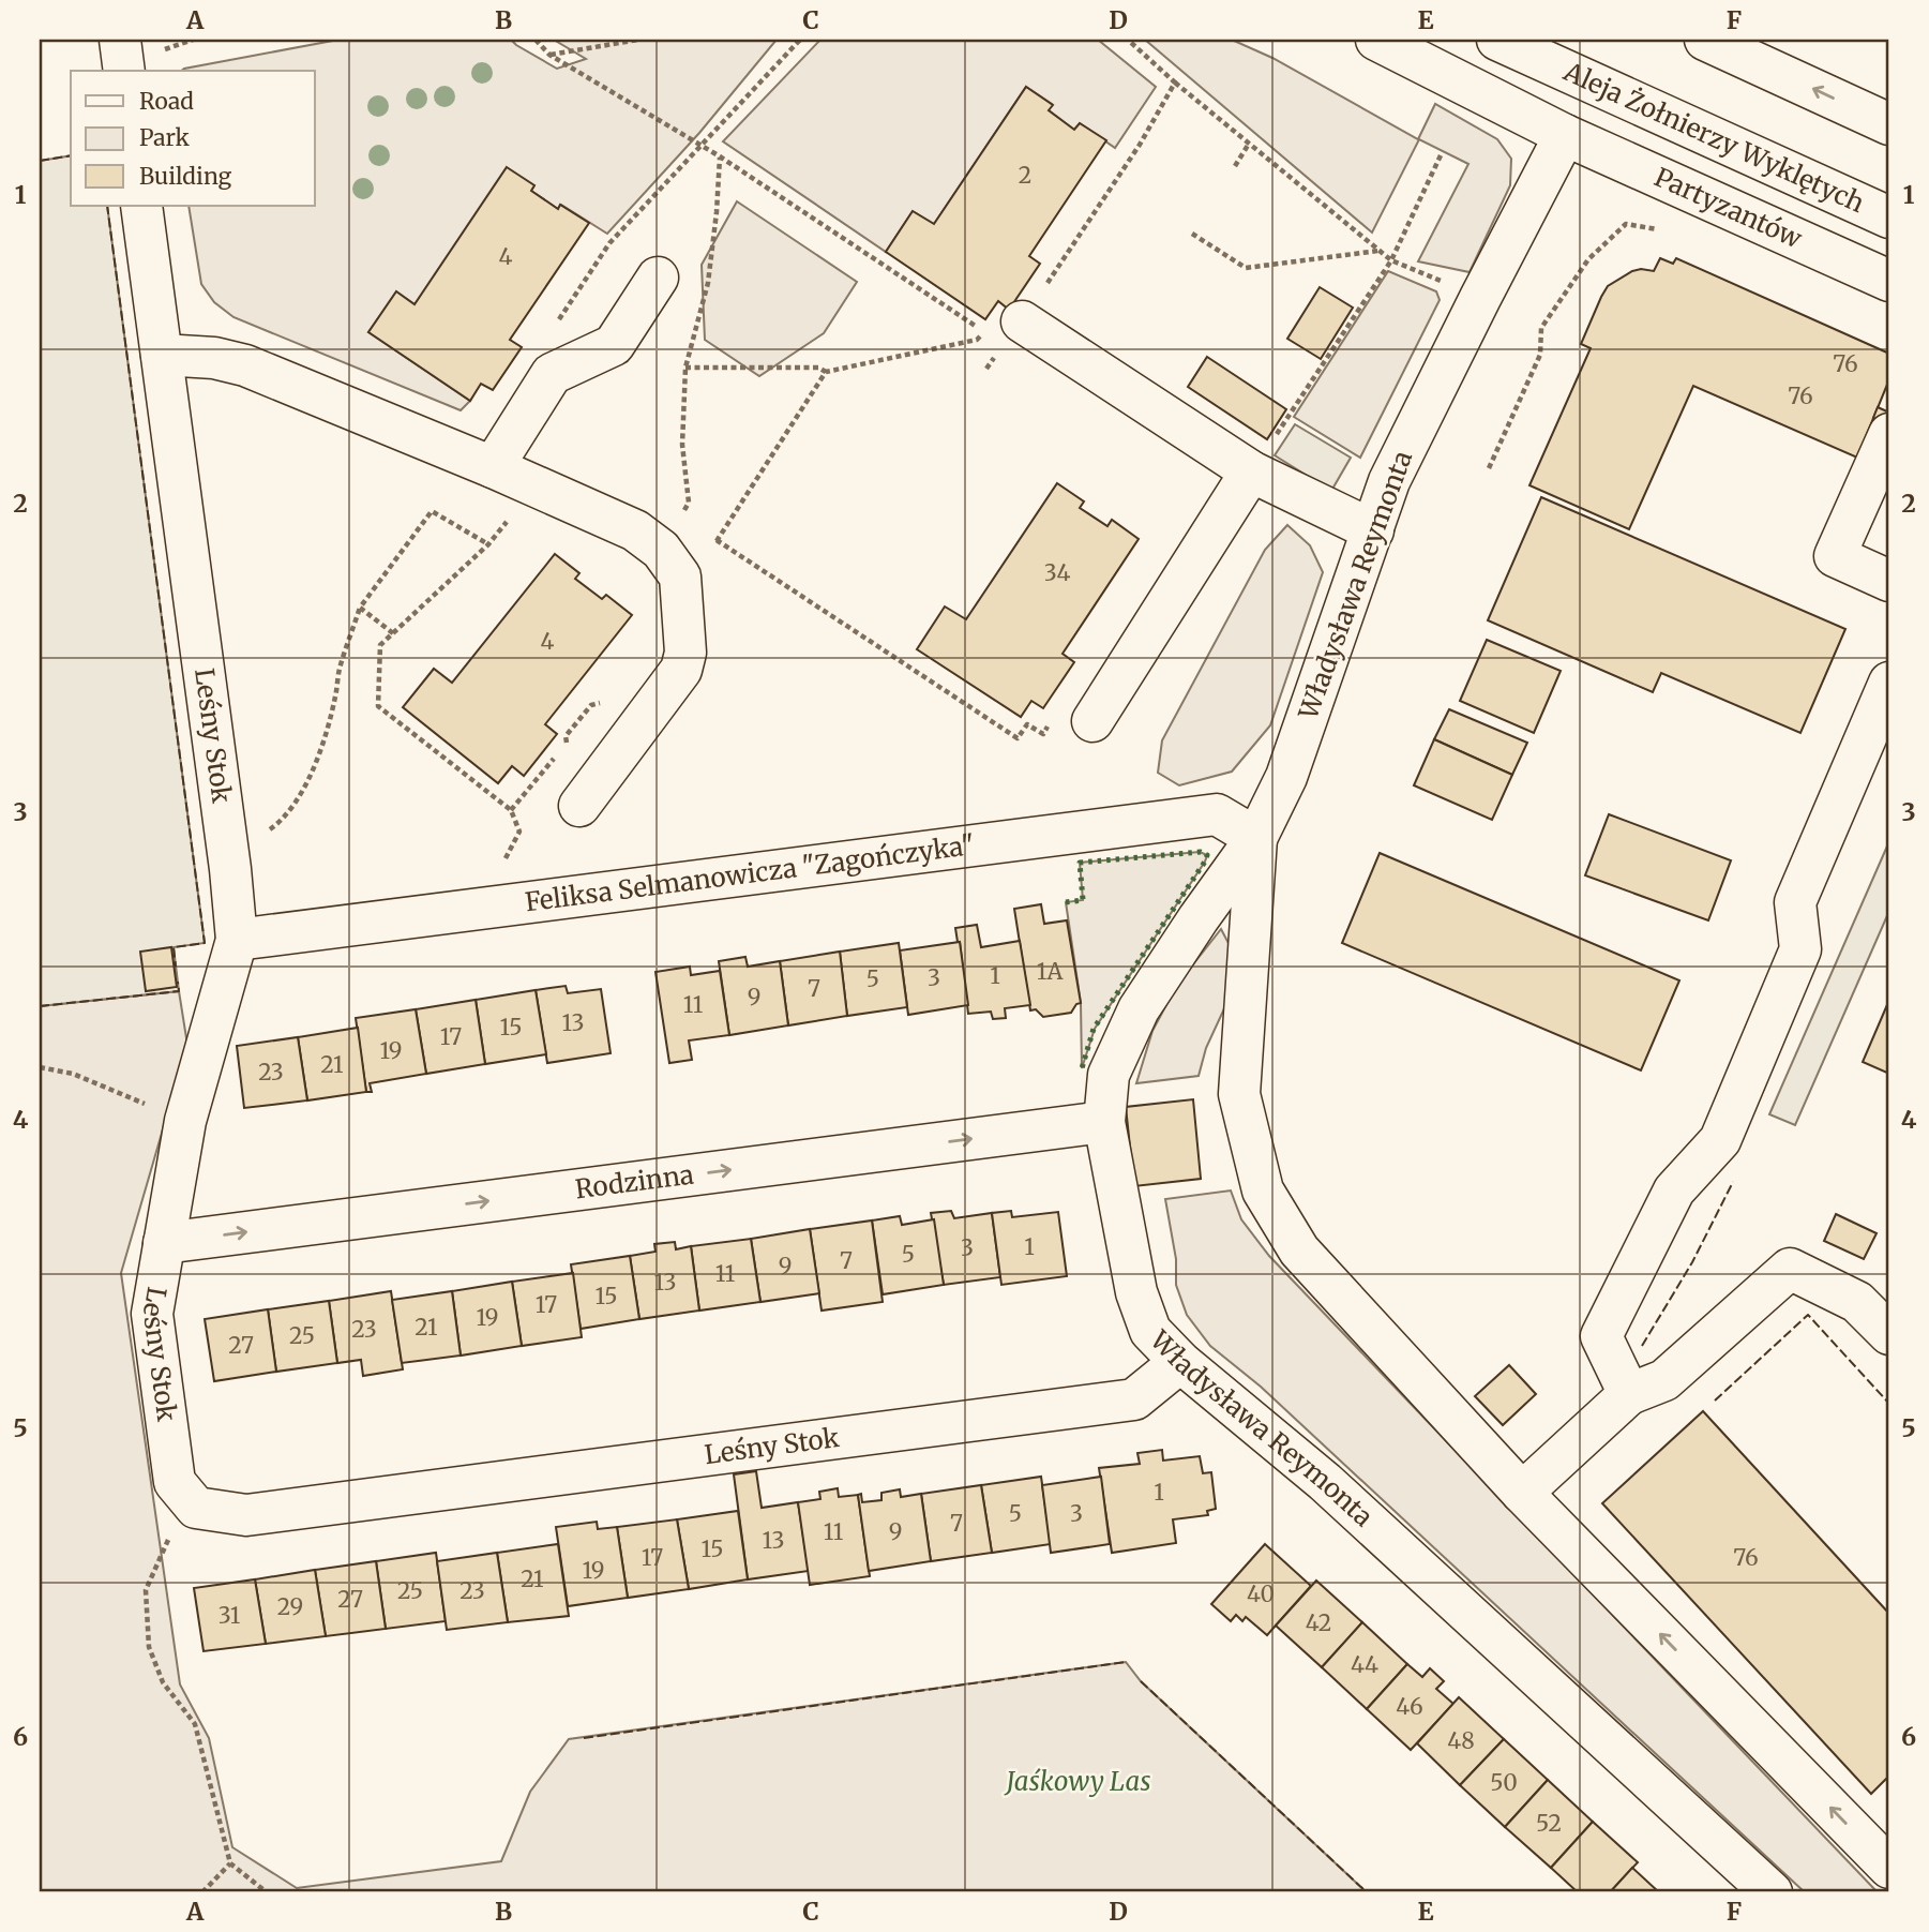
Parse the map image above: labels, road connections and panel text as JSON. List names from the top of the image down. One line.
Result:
{"streets":{"street":["Aleja Żołnierzy Wyklętych","Partyzantów","Władysława Reymonta","Leśny Stok","Feliksa Selmanowicza \"Zagończyka\"","Rodzinna"]},"crossings":[["Partyzantów","Władysława Reymonta"],["Władysława Reymonta","Leśny Stok"],["Władysława Reymonta","Feliksa Selmanowicza \"Zagończyka\""],["Władysława Reymonta","Rodzinna"],["Leśny Stok","Feliksa Selmanowicza \"Zagończyka\""],["Leśny Stok","Rodzinna"]],"one_way":["Rodzinna"],"parks":["Jaśkowy Las"],"house_numbers":["2","4","76","76","34","4","1A","1","3","5","7","9","11","13","15","17","19","21","23","1","3","5","7","9","11","13","15","17","19","21","23","25","27","1","5","3","7","11","9","13","15","17","76","19","21","25","23","40","27","29","31","42","44","46","48","50","52"],"legend":["Road","Park","Building"],"grid":{"columns":["A","B","C","D","E","F"],"rows":["1","2","3","4","5","6"]}}
